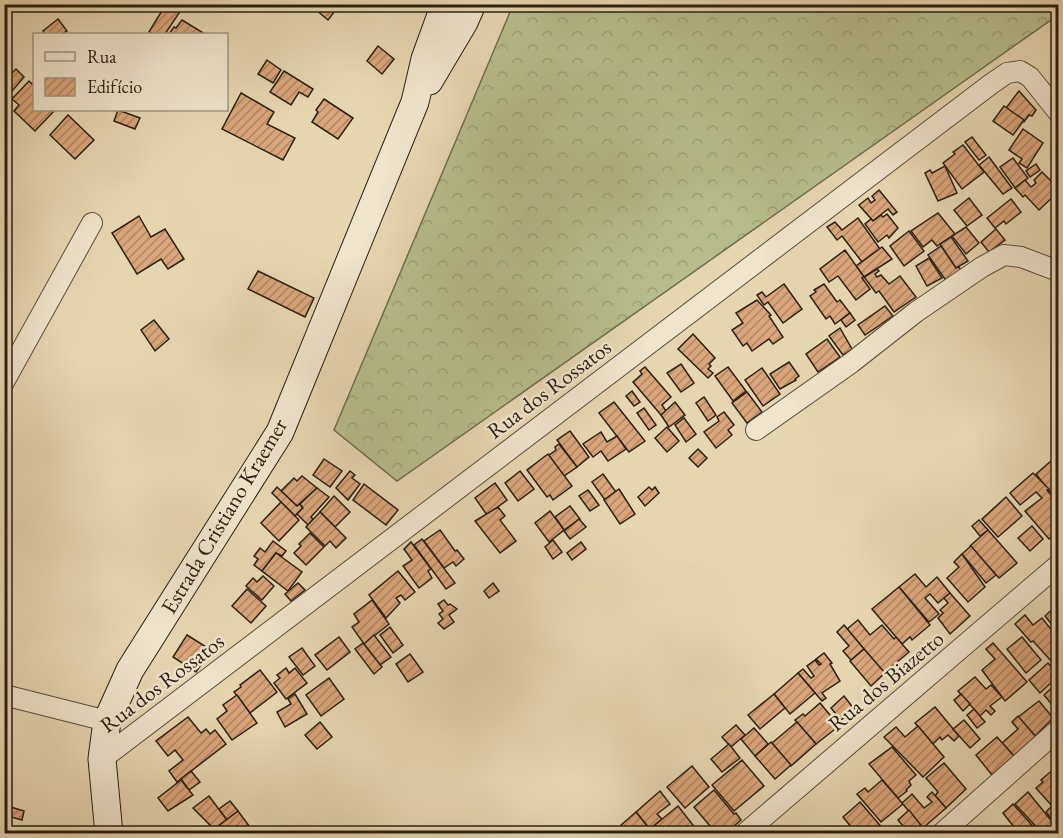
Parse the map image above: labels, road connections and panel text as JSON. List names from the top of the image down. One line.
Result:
{"streets":{"main road":["Estrada Cristiano Kraemer"],"street":["Rua dos Rossatos","Rua dos Biazetto"]},"crossings":[["Rua dos Rossatos","Estrada Cristiano Kraemer"]],"legend":["Rua","Edifício"]}
